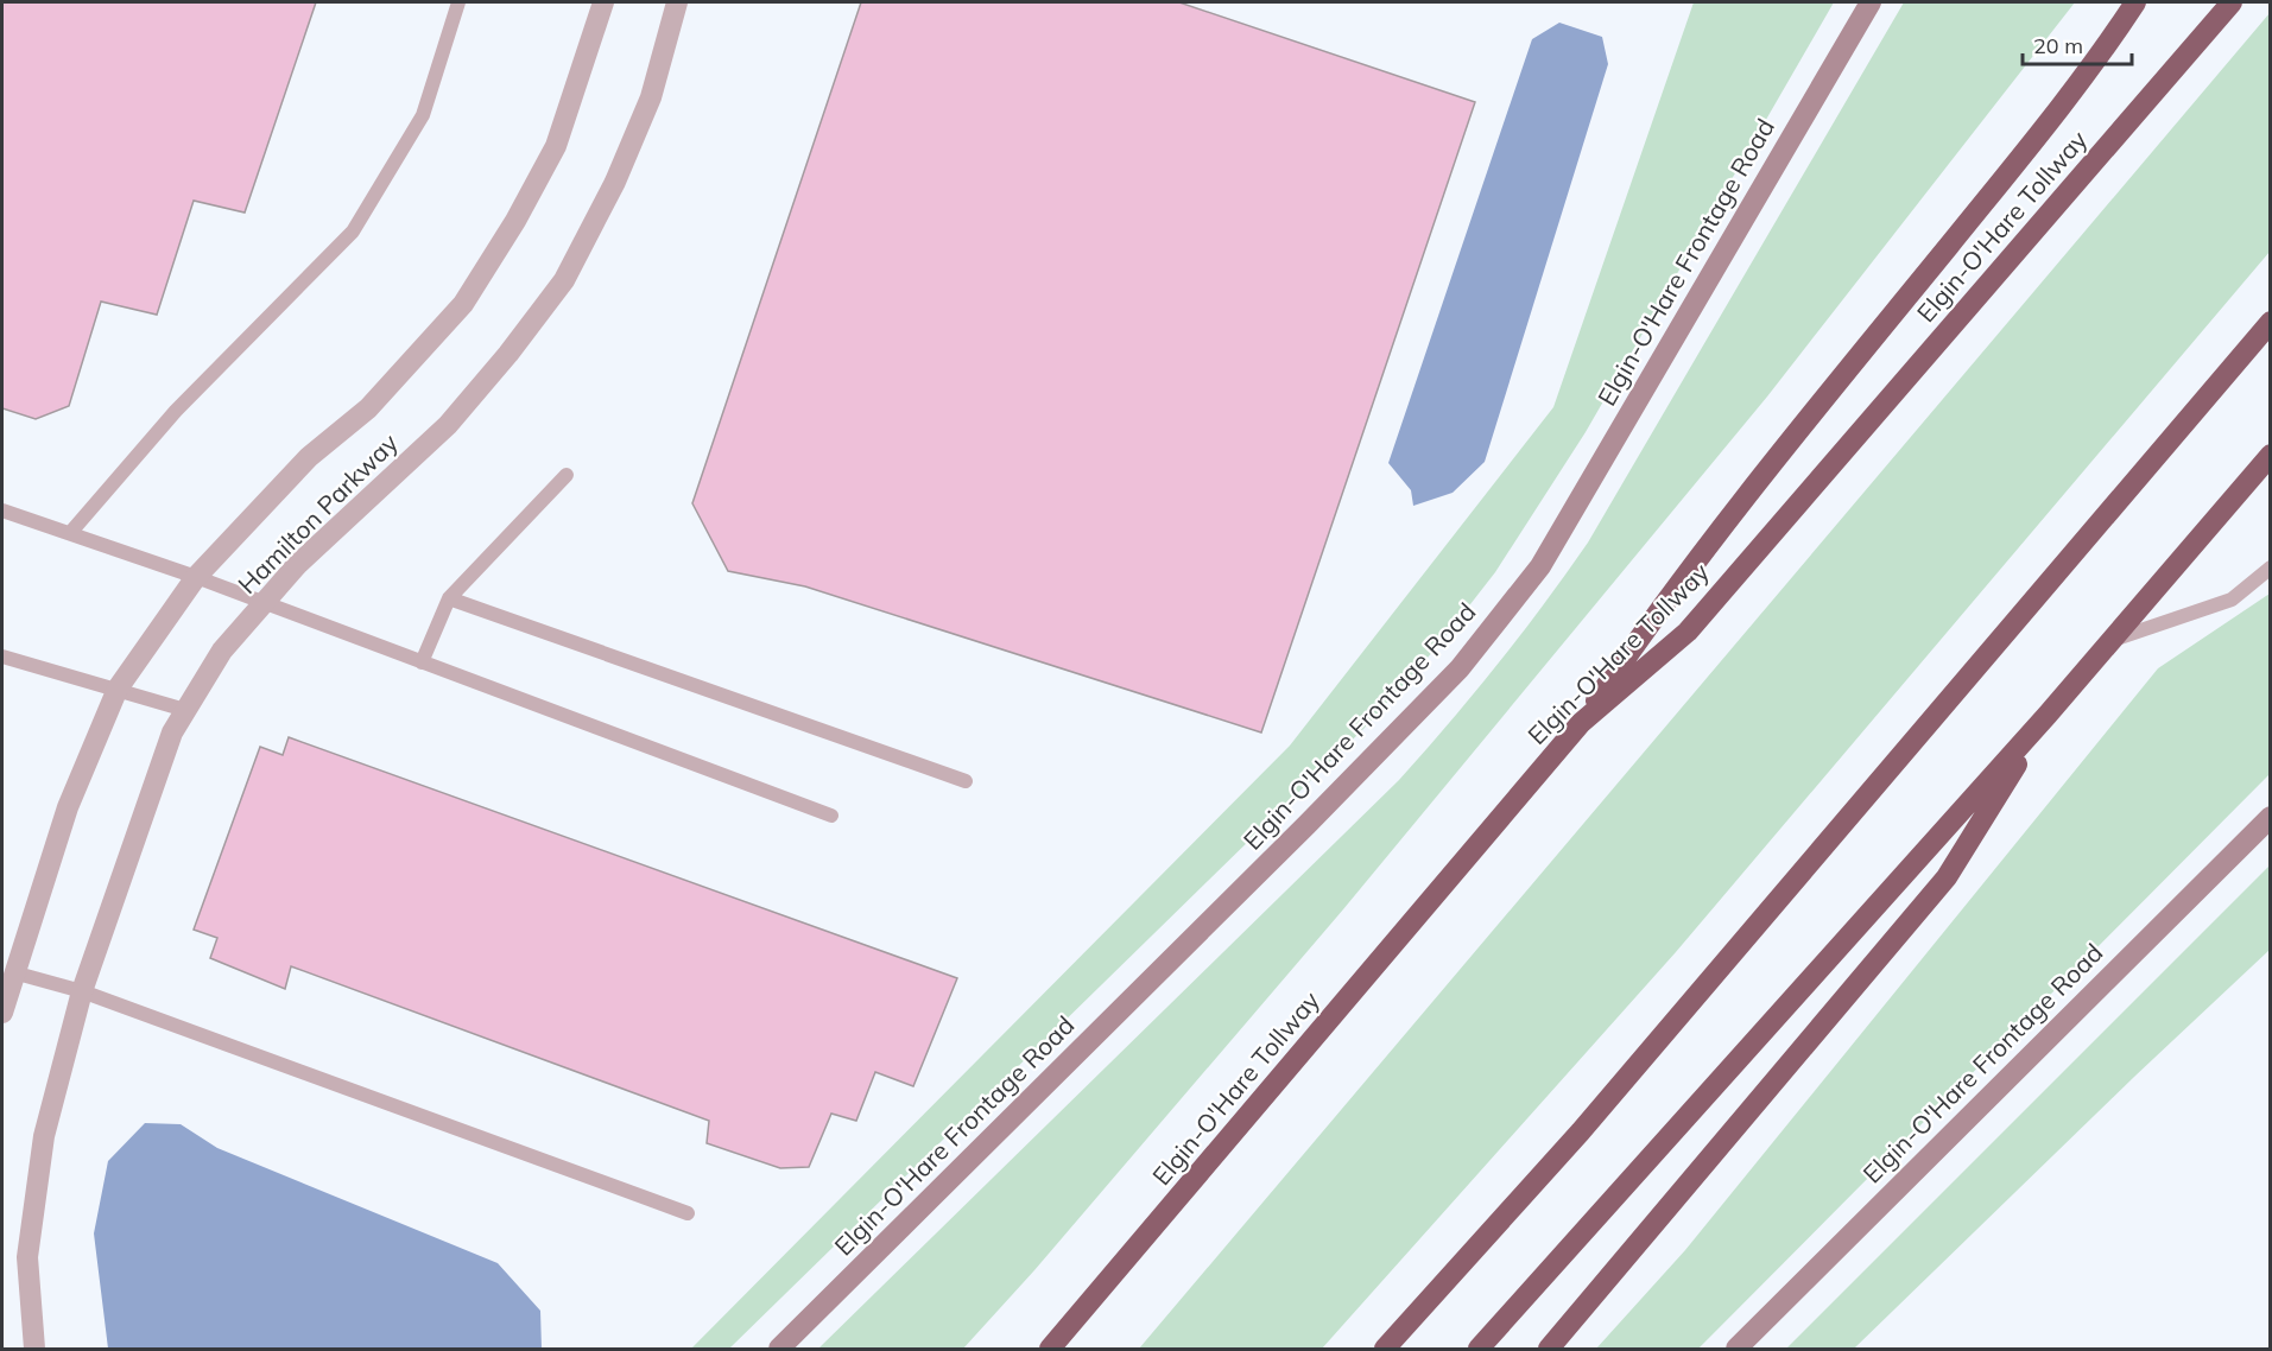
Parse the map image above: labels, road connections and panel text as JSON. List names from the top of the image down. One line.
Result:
{"streets":{"highway":["Elgin-O'Hare Tollway"],"main road":["Elgin-O'Hare Frontage Road"],"street":["Hamilton Parkway"]},"scale_bar":"20 m"}
